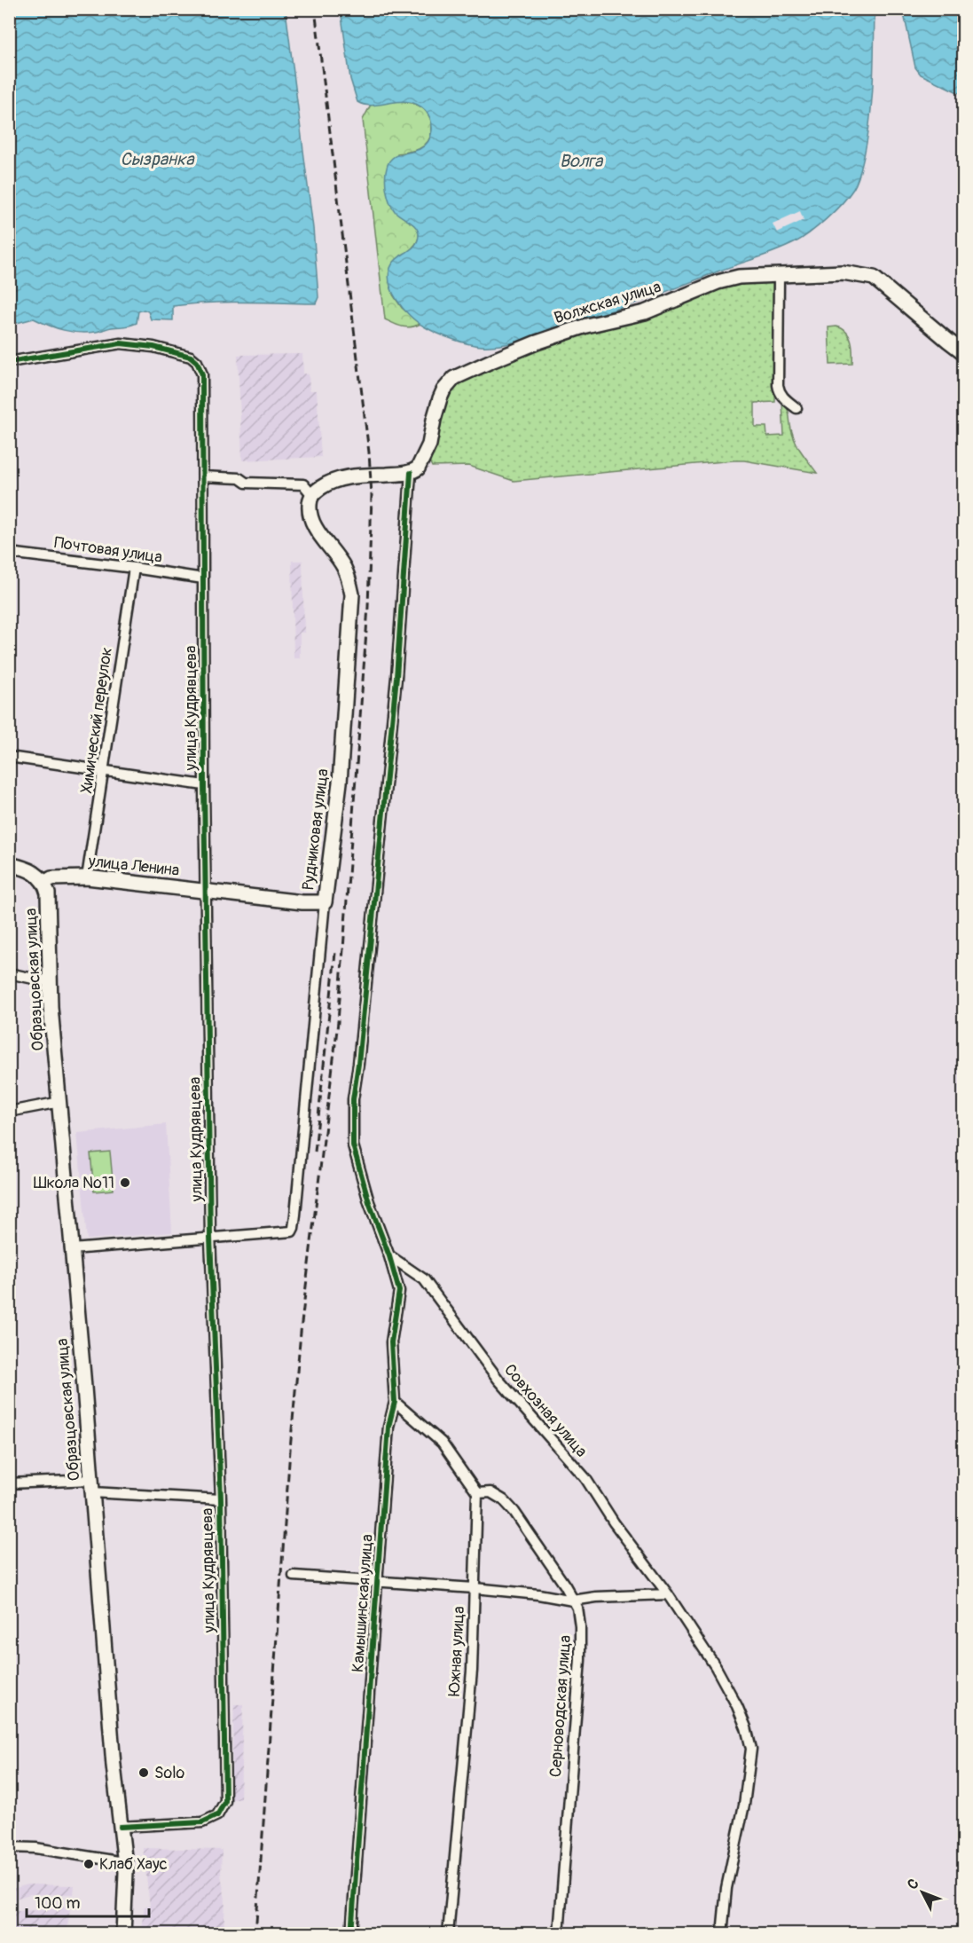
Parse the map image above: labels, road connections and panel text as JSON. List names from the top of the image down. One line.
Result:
{"streets":{"street":["Волжская улица","Почтовая улица","улица Кудрявцева","Химический переулок","Рудниковая улица","улица Ленина","Образцовская улица","Совхозная улица","Камышинская улица","Южная улица","Серноводская улица"]},"crossings":[["Волжская улица","Камышинская улица"],["Почтовая улица","улица Кудрявцева"],["Почтовая улица","Химический переулок"],["улица Кудрявцева","Рудниковая улица"],["улица Кудрявцева","улица Ленина"],["улица Кудрявцева","Образцовская улица"],["Химический переулок","улица Ленина"],["Рудниковая улица","улица Ленина"],["улица Ленина","Образцовская улица"],["Совхозная улица","Камышинская улица"],["Южная улица","Серноводская улица"]],"water":["Сызранка","Волга"],"places":["Школа №11","Solo","Клаб Хаус"],"scale_bar":"100 m","north":"top left"}
